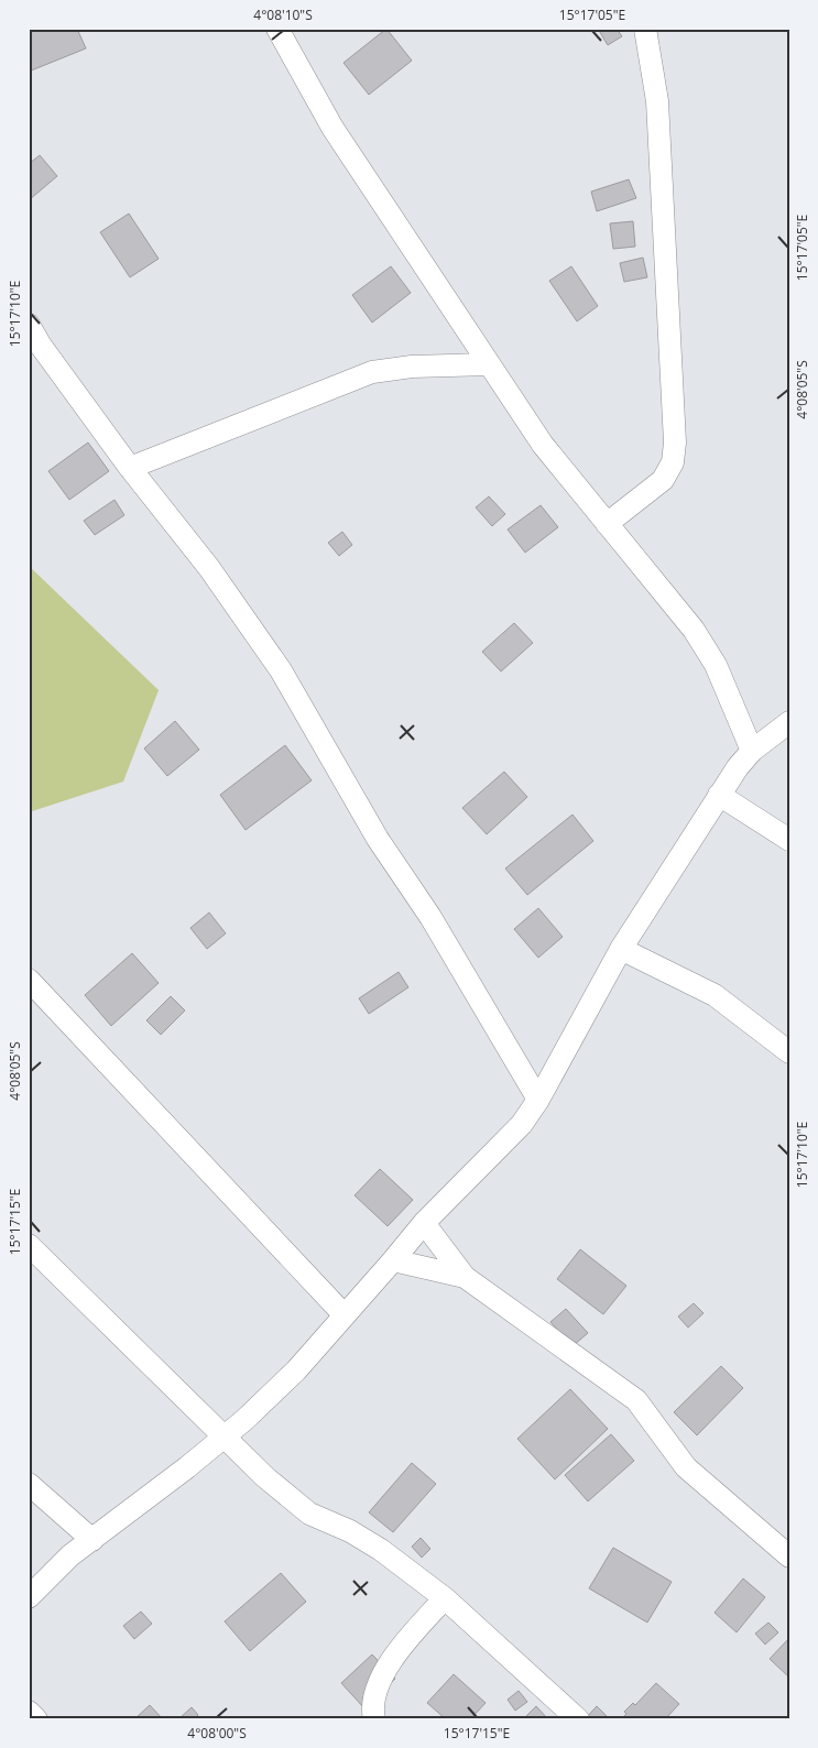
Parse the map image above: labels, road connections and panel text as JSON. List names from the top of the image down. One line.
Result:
{"coordinates":["4°08'10\"S","15°17'05\"E","15°17'10\"E","4°08'05\"S","15°17'15\"E","4°08'00\"S"]}
